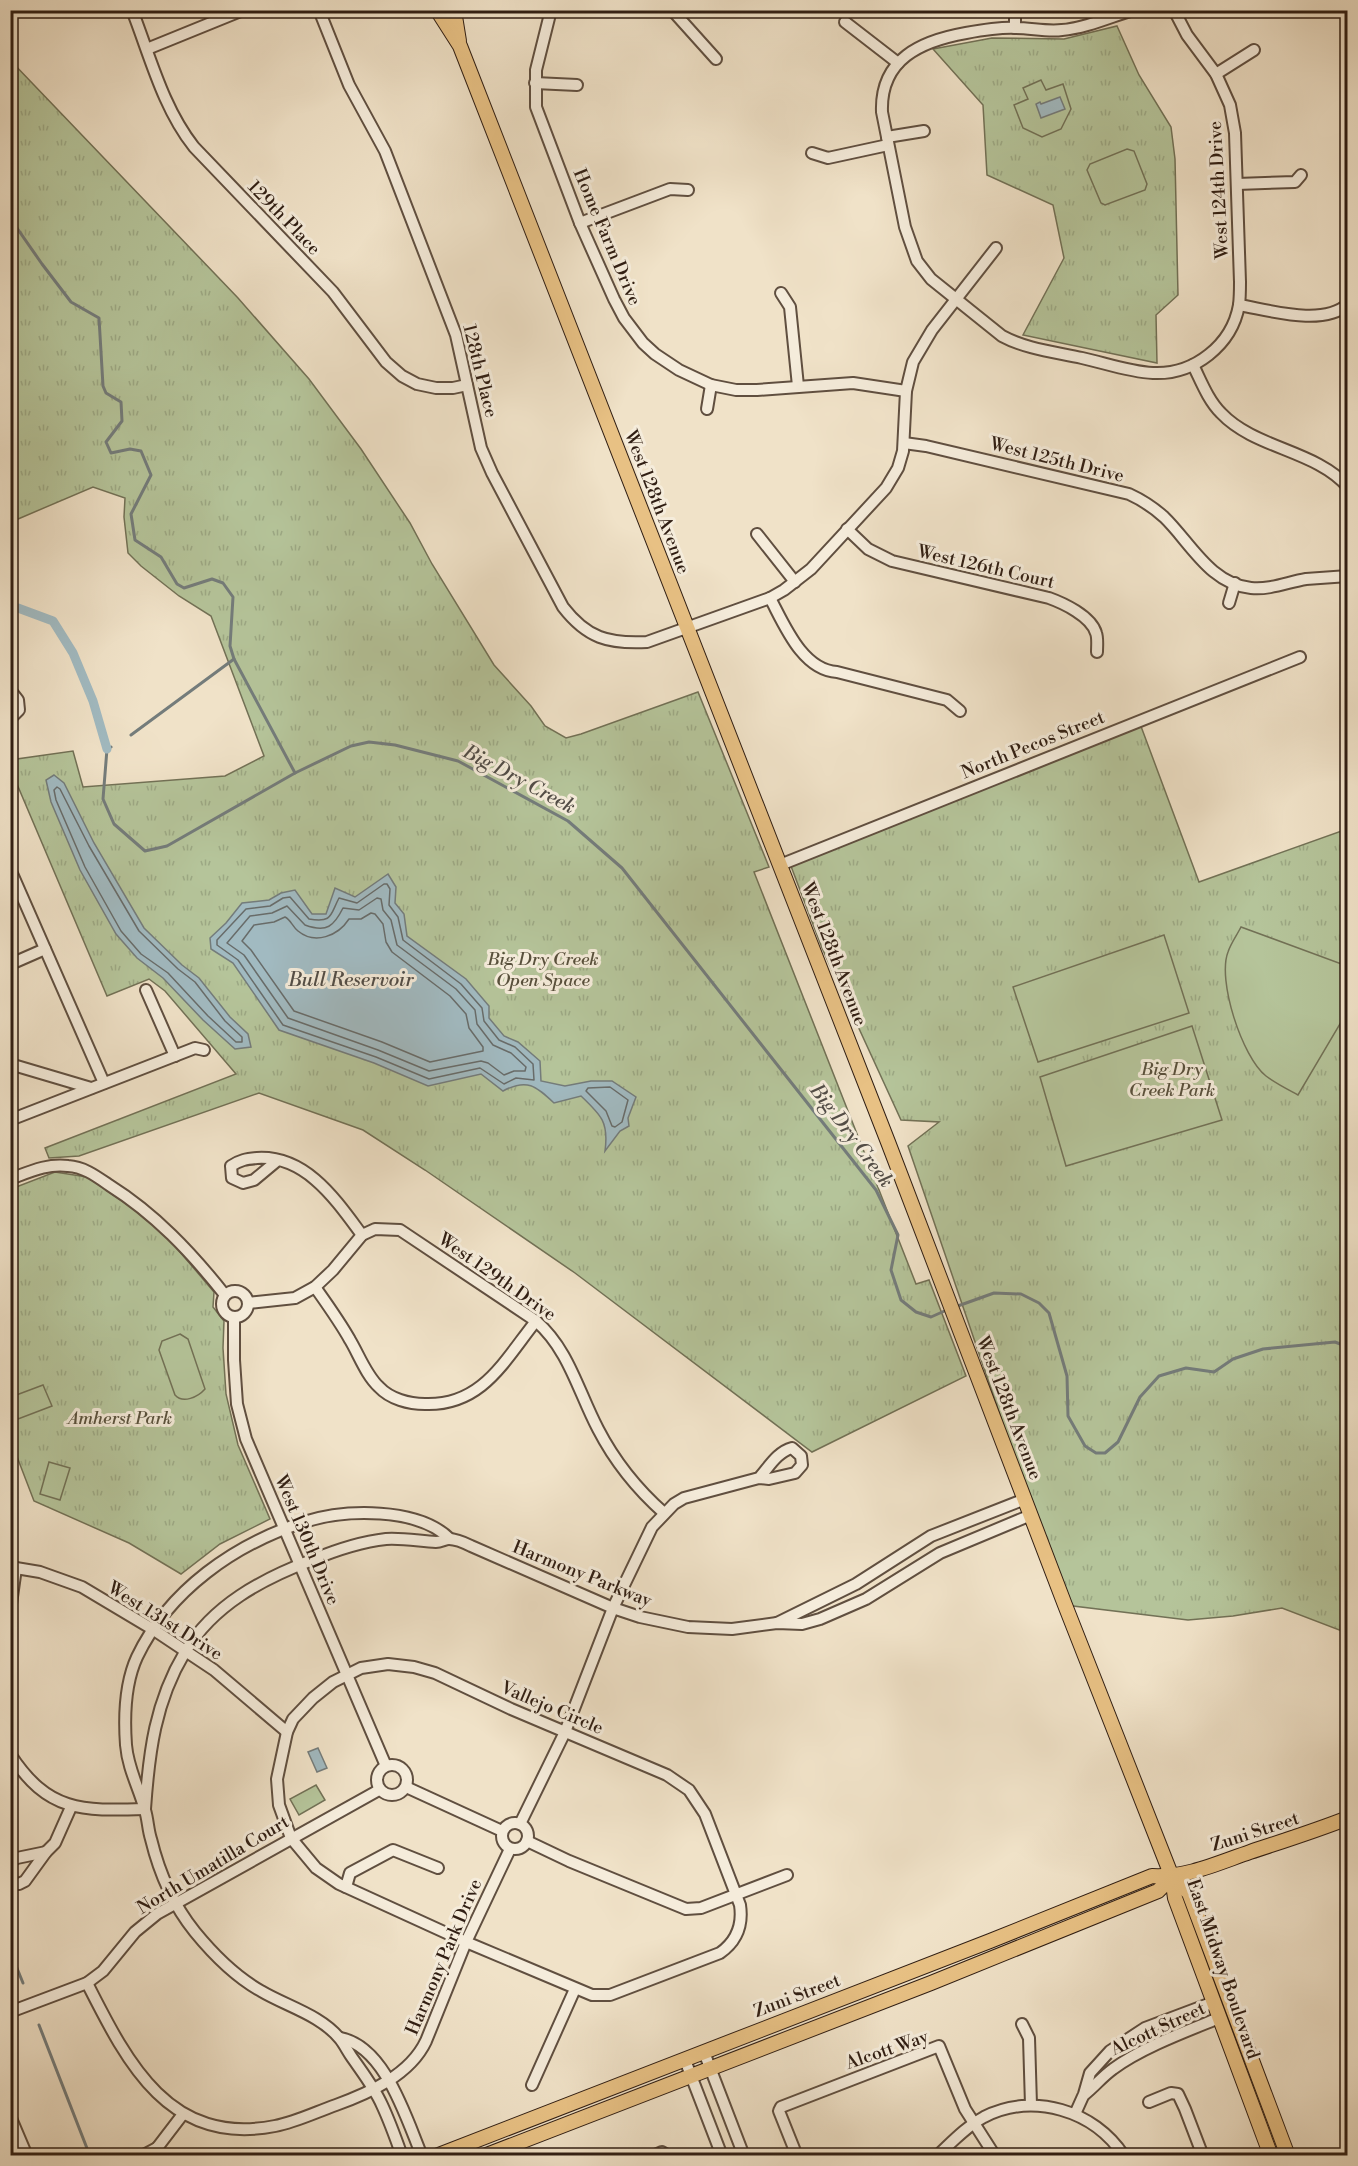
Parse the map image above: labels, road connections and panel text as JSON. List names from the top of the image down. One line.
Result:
{"streets":{"main road":["West 128th Avenue","Zuni Street","East Midway Boulevard"],"street":["West 124th Drive","129th Place","Home Farm Drive","128th Place","West 125th Drive","West 126th Court","North Pecos Street","West 129th Drive","West 130th Drive","Harmony Parkway","West 131st Drive","Vallejo Circle","North Umatilla Court","Harmony Park Drive","Alcott Street","Alcott Way"]},"crossings":[["129th Place","128th Place"],["Home Farm Drive","128th Place"],["128th Place","West 125th Drive"],["128th Place","West 128th Avenue"],["128th Place","West 126th Court"],["West 128th Avenue","North Pecos Street"],["West 128th Avenue","Harmony Parkway"],["West 128th Avenue","Zuni Street"],["West 128th Avenue","East Midway Boulevard"],["West 130th Drive","Harmony Parkway"],["West 130th Drive","Vallejo Circle"],["West 130th Drive","North Umatilla Court"],["Harmony Parkway","West 131st Drive"],["Harmony Parkway","North Umatilla Court"],["Harmony Parkway","Harmony Park Drive"],["West 131st Drive","Vallejo Circle"],["Vallejo Circle","North Umatilla Court"],["Vallejo Circle","Harmony Park Drive"],["Zuni Street","East Midway Boulevard"],["North Umatilla Court","Harmony Park Drive"],["East Midway Boulevard","Alcott Street"]],"water":["Big Dry Creek","Bull Reservoir"],"parks":["Big Dry Creek Open Space","Big Dry Creek Park","Amherst Park"]}
